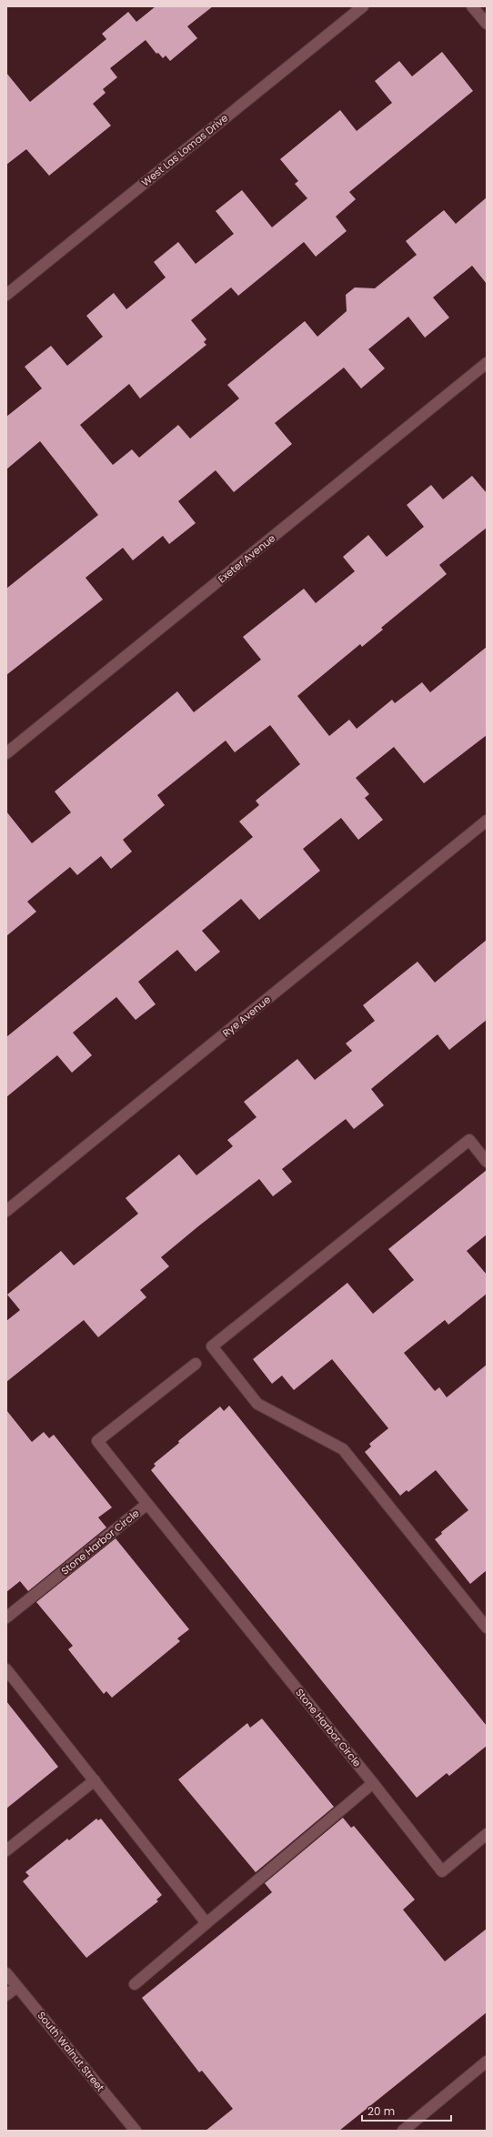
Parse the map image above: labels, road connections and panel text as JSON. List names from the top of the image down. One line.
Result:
{"streets":{"street":["West Las Lomas Drive","Exeter Avenue","Rye Avenue","Stone Harbor Circle","South Walnut Street"]},"scale_bar":"20 m"}
